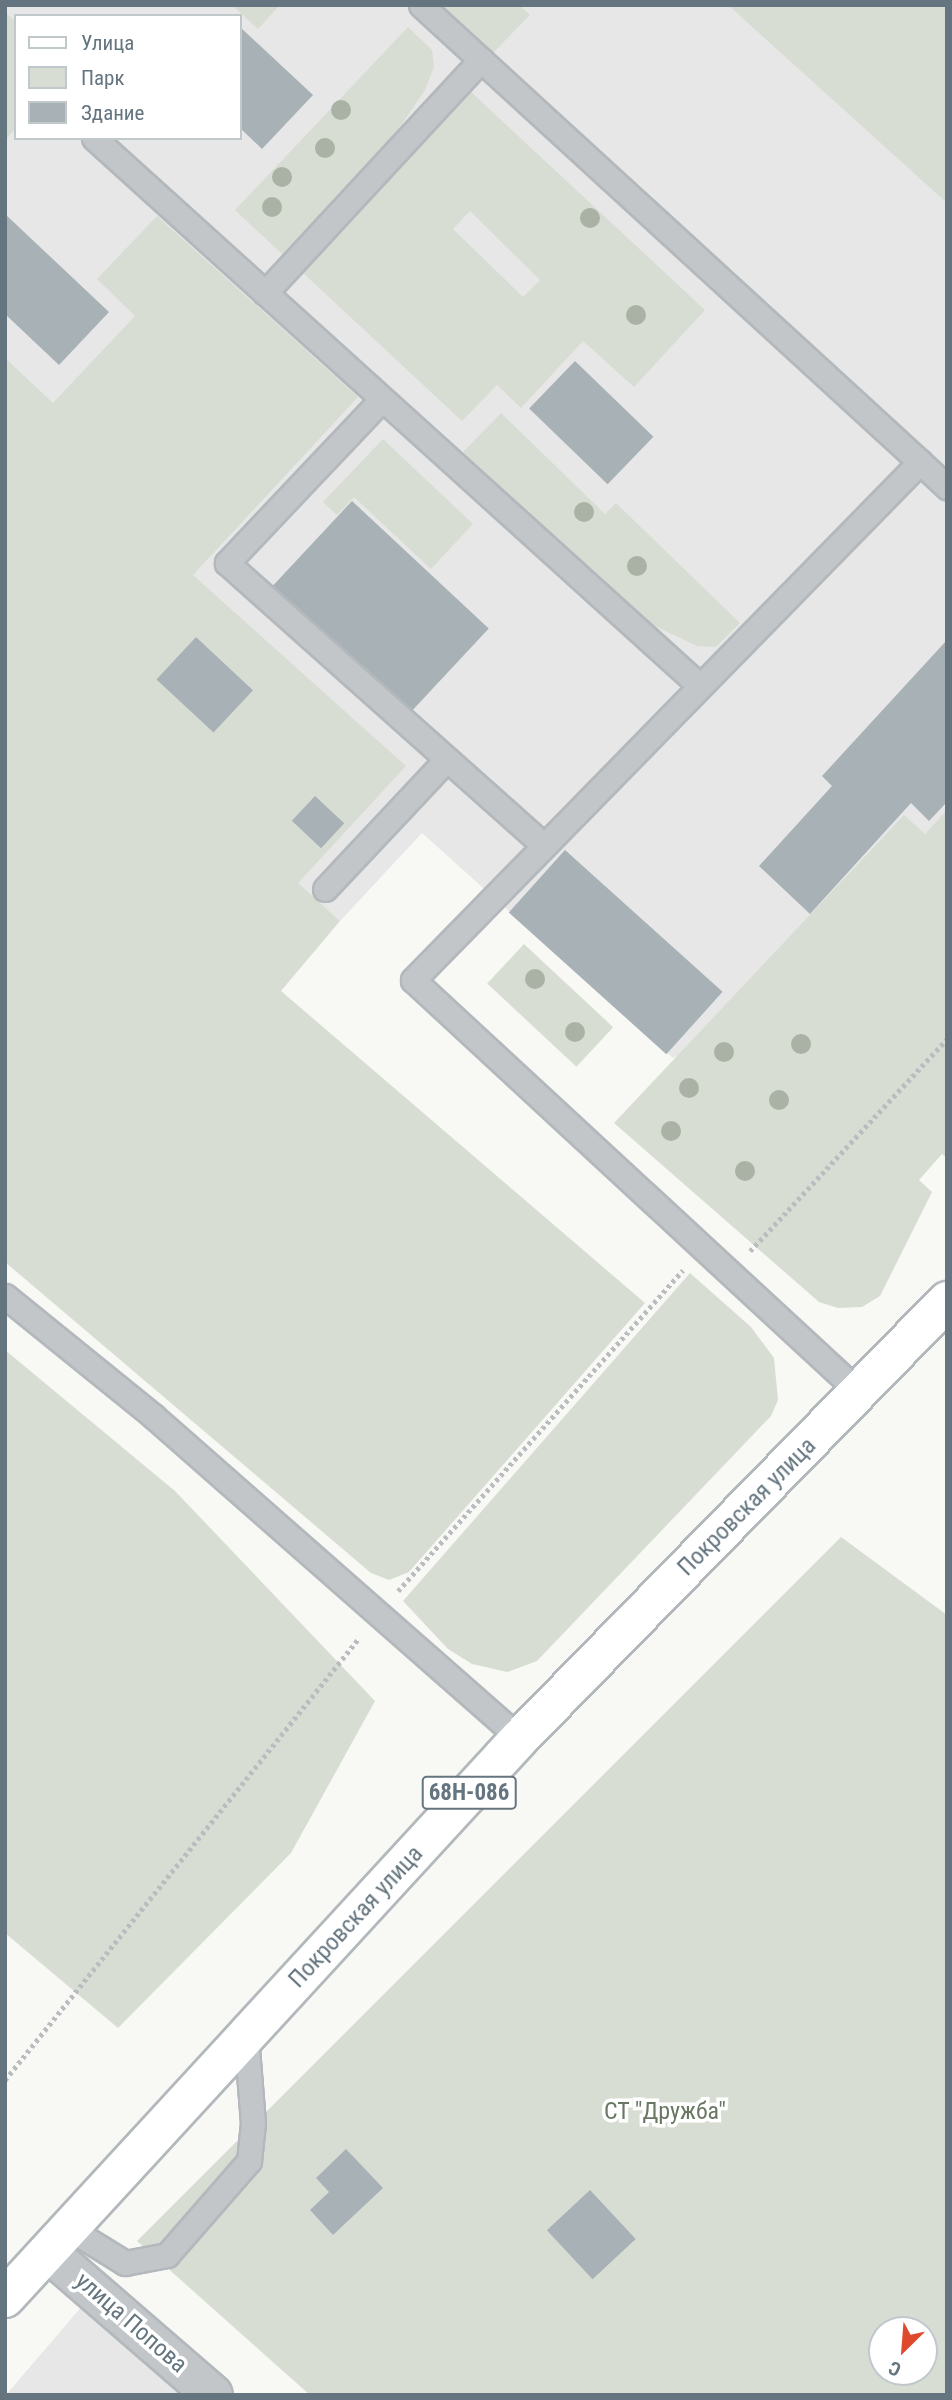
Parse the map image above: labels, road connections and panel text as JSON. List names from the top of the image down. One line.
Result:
{"streets":{"main road":["Покровская улица","68Н-086"],"street":["улица Попова"]},"crossings":[["Покровская улица","улица Попова"]],"parks":["СТ \"Дружба\""],"legend":["Улица","Парк","Здание"],"north":"bottom left"}
